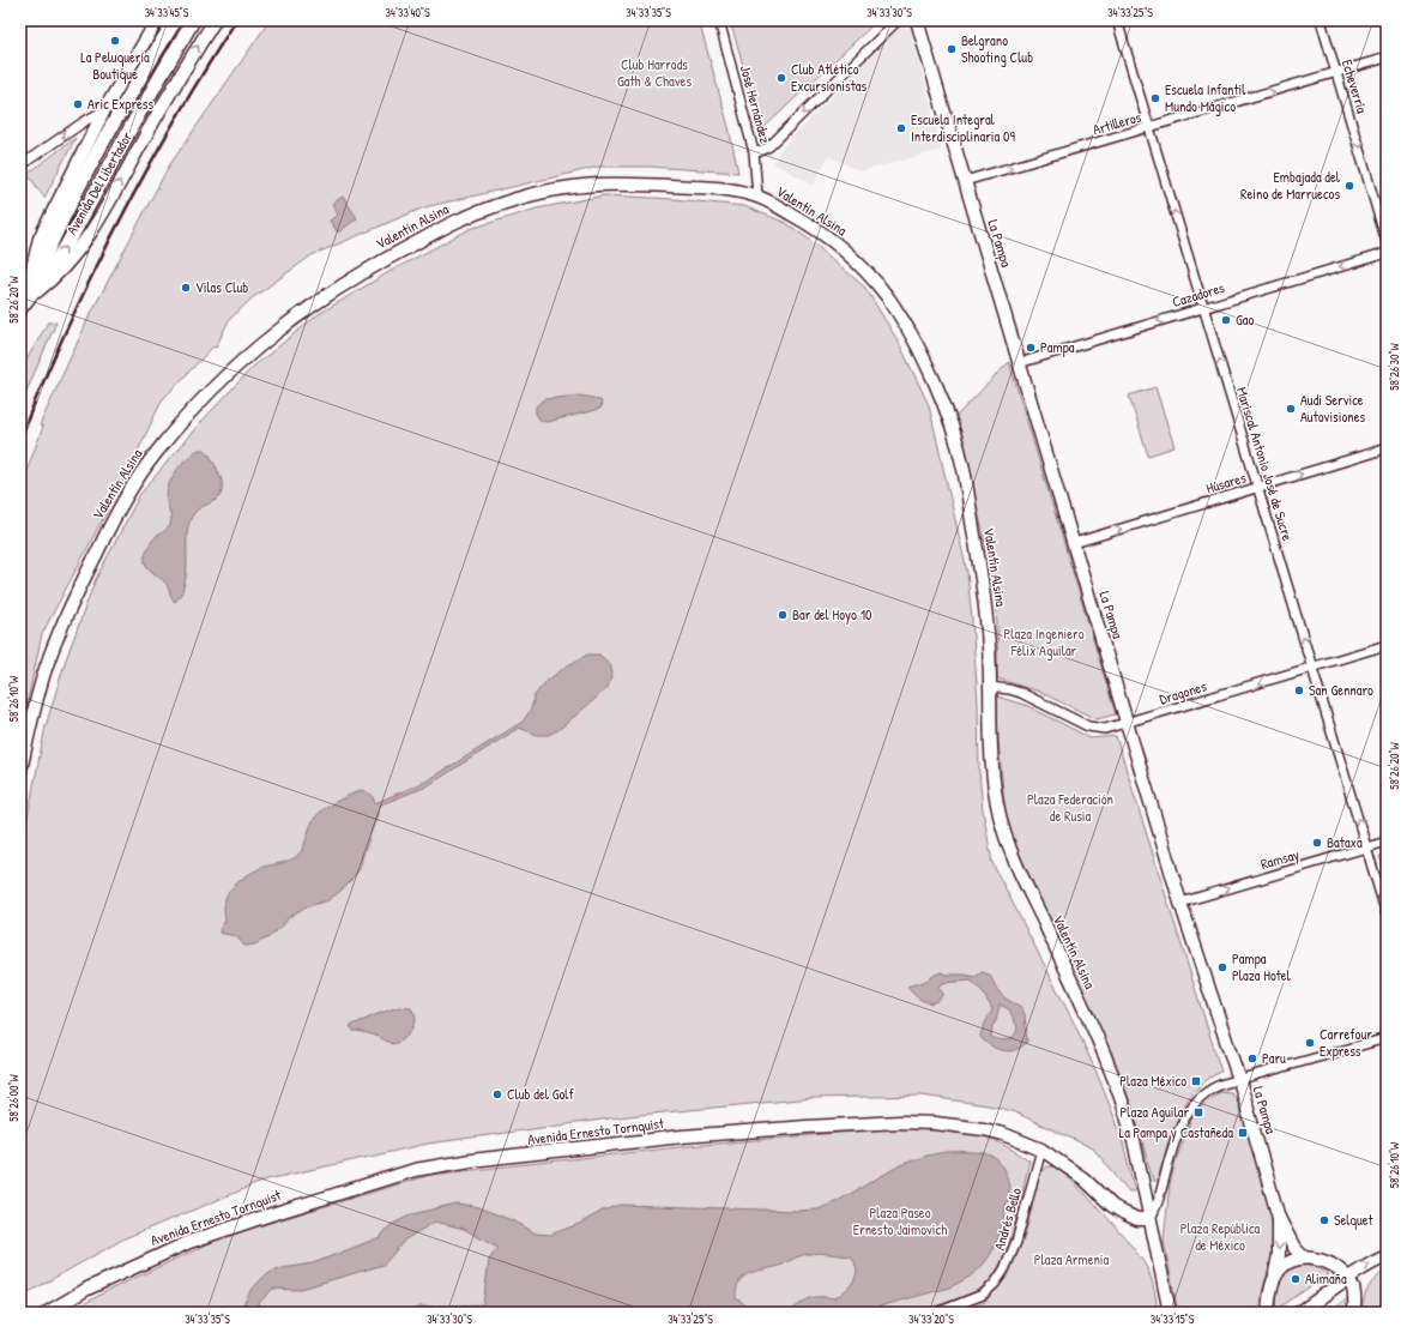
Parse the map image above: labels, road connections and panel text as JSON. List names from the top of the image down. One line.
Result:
{"streets":{"main road":["Avenida Del Libertador"],"street":["Echeverría","José Hernández","Artilleros","Valentín Alsina","La Pampa","Cazadores","Mariscal Antonio José de Sucre","Húsares","Dragones","Ramsay","Avenida Ernesto Tornquist","Andrés Bello"]},"crossings":[["Echeverría","Artilleros"],["José Hernández","Valentín Alsina"],["Artilleros","La Pampa"],["Artilleros","Mariscal Antonio José de Sucre"],["Valentín Alsina","Dragones"],["Valentín Alsina","Avenida Ernesto Tornquist"],["La Pampa","Cazadores"],["La Pampa","Húsares"],["La Pampa","Dragones"],["La Pampa","Ramsay"],["Cazadores","Mariscal Antonio José de Sucre"],["Mariscal Antonio José de Sucre","Húsares"],["Mariscal Antonio José de Sucre","Dragones"],["Mariscal Antonio José de Sucre","Ramsay"],["Avenida Ernesto Tornquist","Andrés Bello"]],"one_way":["Echeverría","Artilleros","Cazadores","Mariscal Antonio José de Sucre","Húsares","Dragones","Ramsay"],"parks":["Club Harrods Gath & Chaves","Plaza Ingeniero Félix Aguilar","Plaza Federación de Rusia","Plaza Paseo Ernesto Jaimovich","Plaza República de México","Plaza Armenia"],"places":{"other":["La Peluquería Boutique","Belgrano Shooting Club","Club Atlético Excursionistas","Escuela Infantil Mundo Mágico","Aric Express","Escuela Integral Interdisciplinaria 09","Embajada del Reino de Marruecos","Vilas Club","Gao","Pampa","Audi Service Autovisiones","Bar del Hoyo 10","San Gennaro","Bataxa","Pampa Plaza Hotel","Carrefour Express","Paru","Club del Golf","Selquet","Alimaña"],"transit":["Plaza México","Plaza Aguilar","La Pampa y Castañeda"]},"coordinates":["34°33'45\"S","34°33'40\"S","34°33'35\"S","34°33'30\"S","34°33'25\"S","58°26'20\"W","58°26'30\"W","58°26'10\"W","58°26'00\"W","34°33'20\"S","34°33'15\"S"]}
